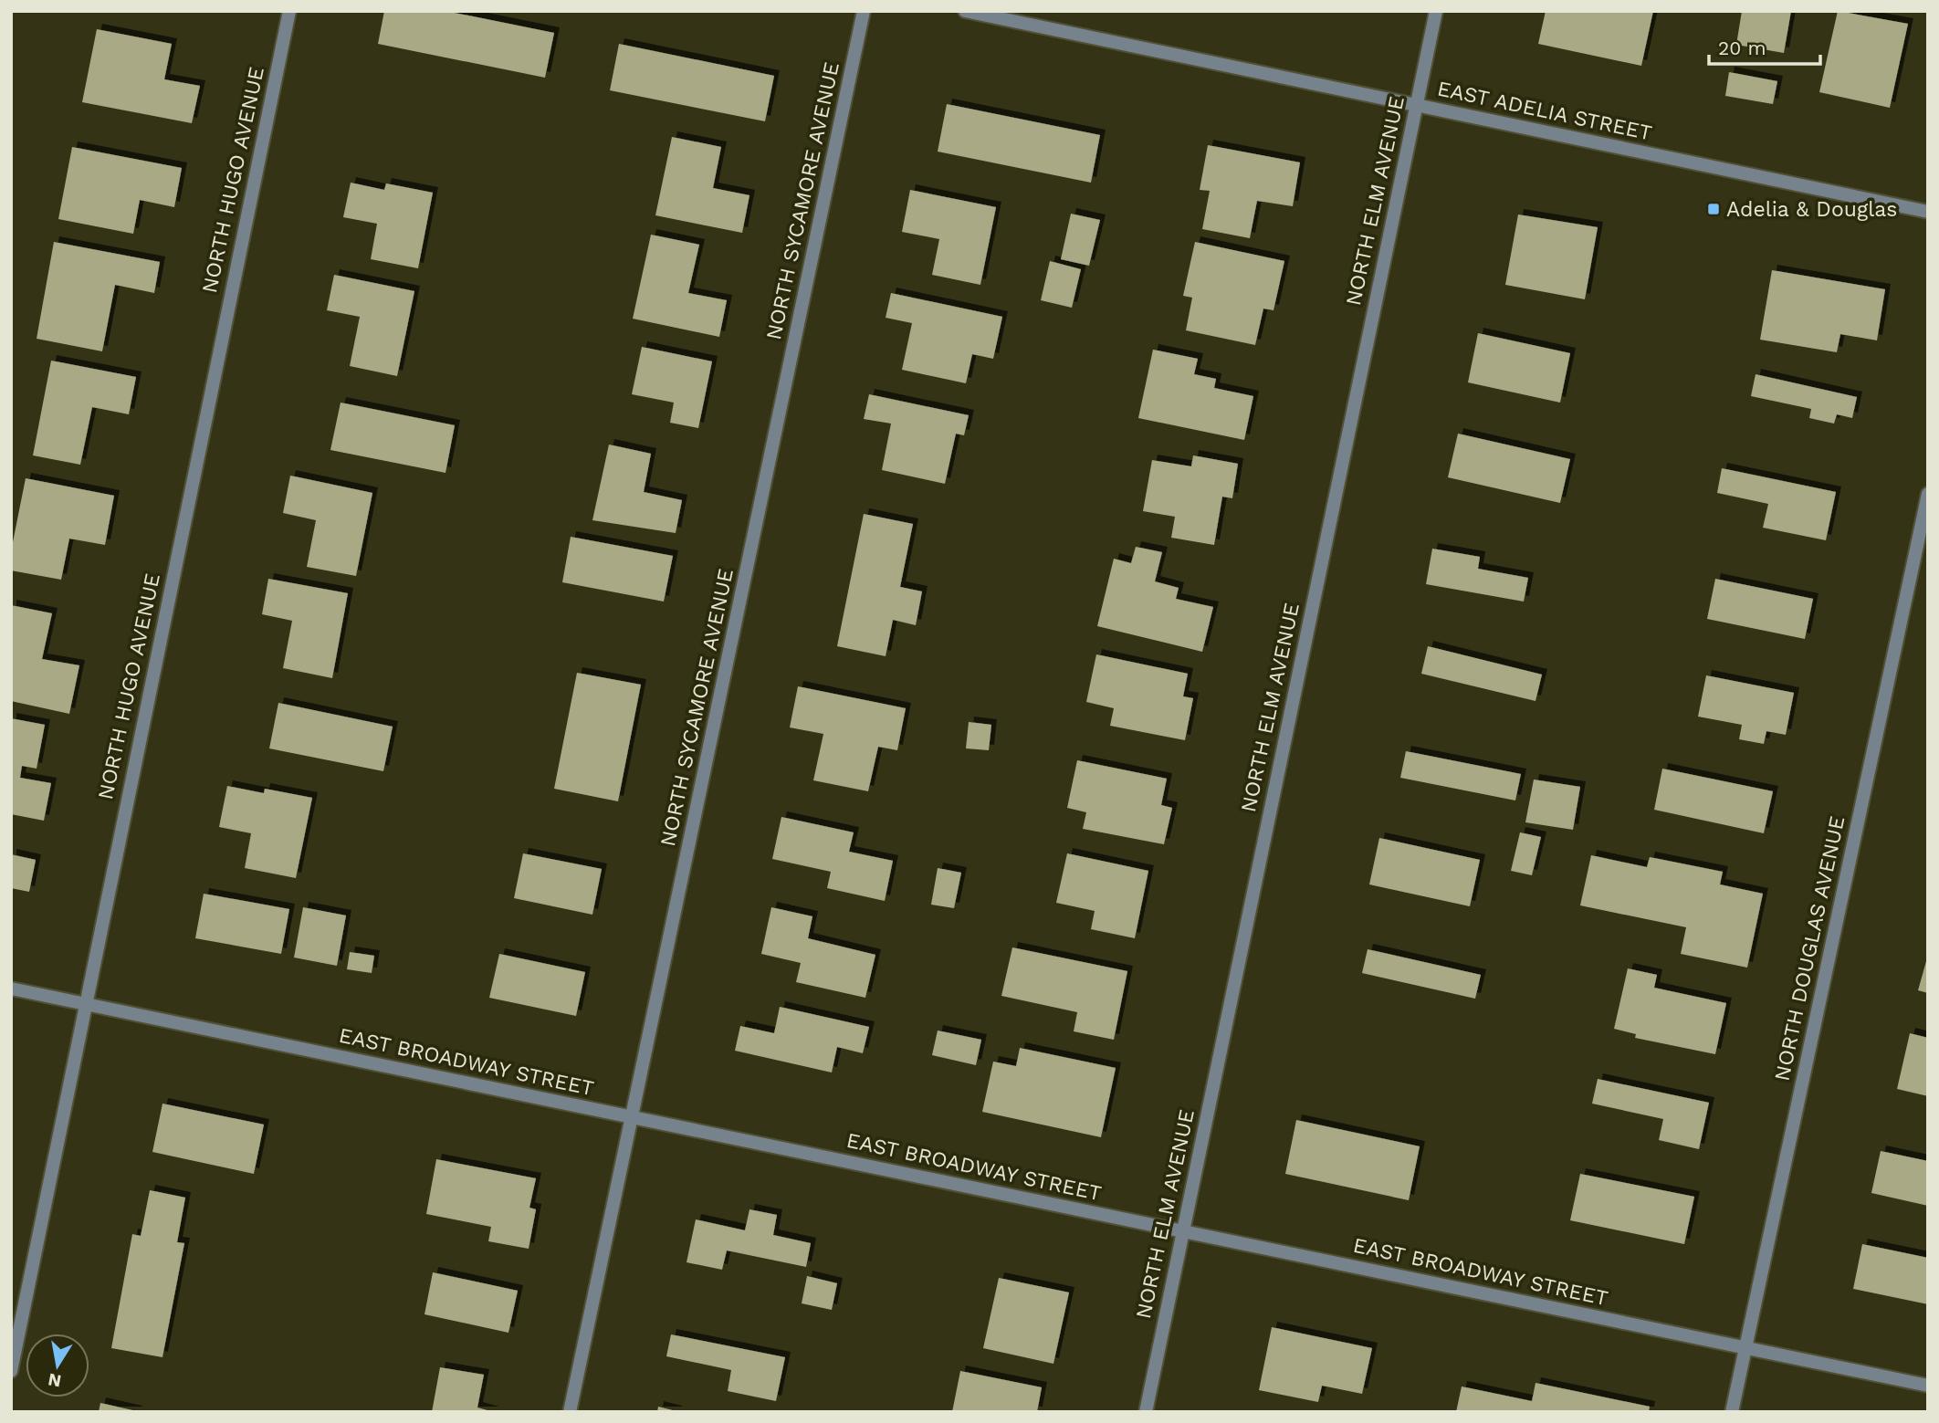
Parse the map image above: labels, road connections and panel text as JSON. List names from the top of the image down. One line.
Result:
{"streets":{"street":["EAST ADELIA STREET","NORTH HUGO AVENUE","NORTH SYCAMORE AVENUE","NORTH ELM AVENUE","NORTH DOUGLAS AVENUE","EAST BROADWAY STREET"]},"crossings":[["EAST ADELIA STREET","NORTH ELM AVENUE"],["NORTH HUGO AVENUE","EAST BROADWAY STREET"],["NORTH SYCAMORE AVENUE","EAST BROADWAY STREET"],["NORTH ELM AVENUE","EAST BROADWAY STREET"],["NORTH DOUGLAS AVENUE","EAST BROADWAY STREET"]],"places":{"transit":["Adelia & Douglas"]},"scale_bar":"20 m","north":"bottom"}
